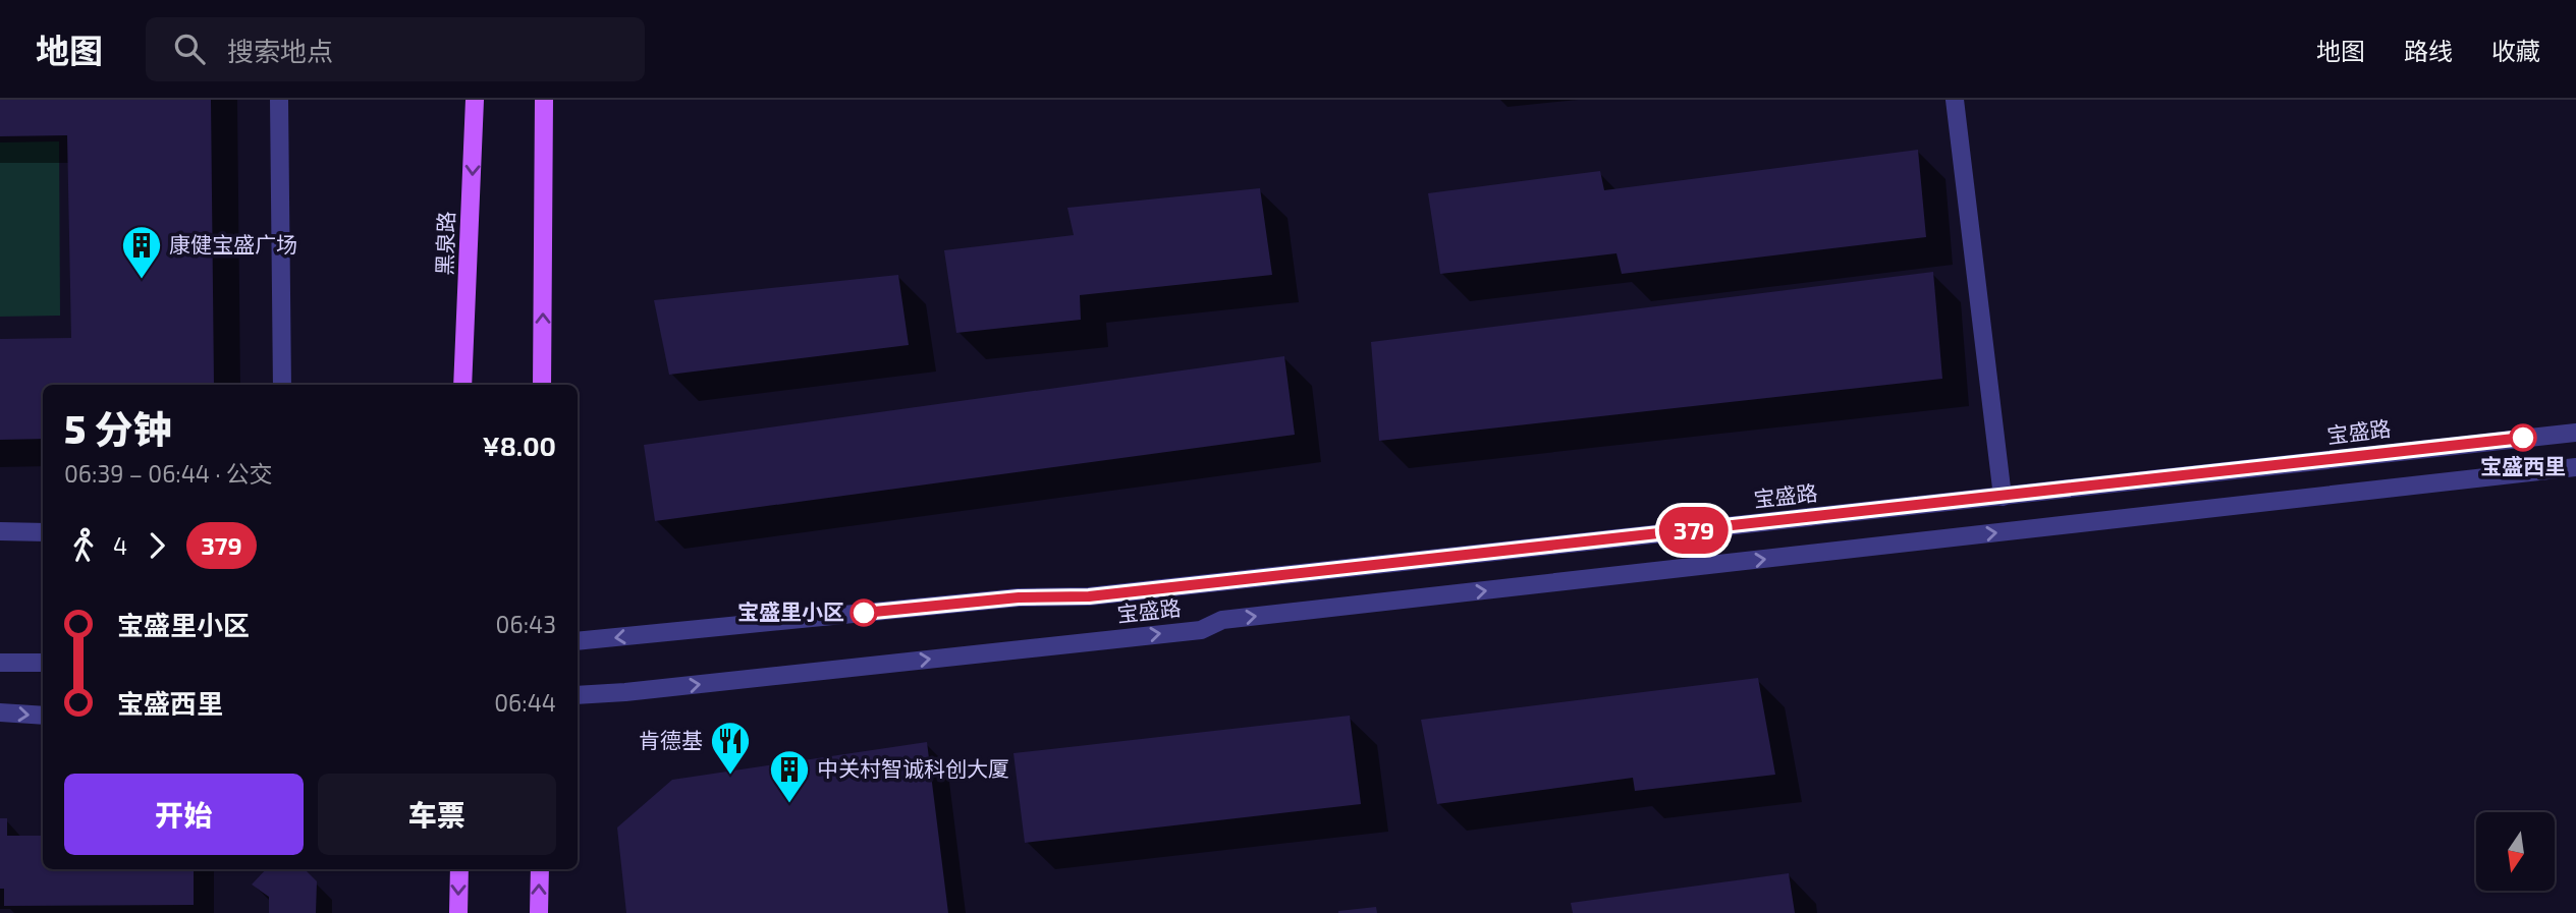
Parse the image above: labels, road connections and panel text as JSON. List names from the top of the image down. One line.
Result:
{"streets":{"main road":["黑泉路"],"street":["宝盛路"]},"places":{"building":["康健宝盛广场","中关村智诚科创大厦"],"other":["宝盛西里","宝盛里小区"],"restaurant":["肯德基"]},"lines":["bus line 379"],"north":"bottom","page":{"header":"地图","search":"搜索地点","nav":["地图","路线","收藏"],"on_map":"379","heading":["5 分钟","06:39 – 06:44 · 公交","¥8.00"],"legs":["4","379"],"list":[{"name":"宝盛里小区","value":"06:43"},{"name":"宝盛西里","value":"06:44"}],"buttons":["开始","车票"]}}
